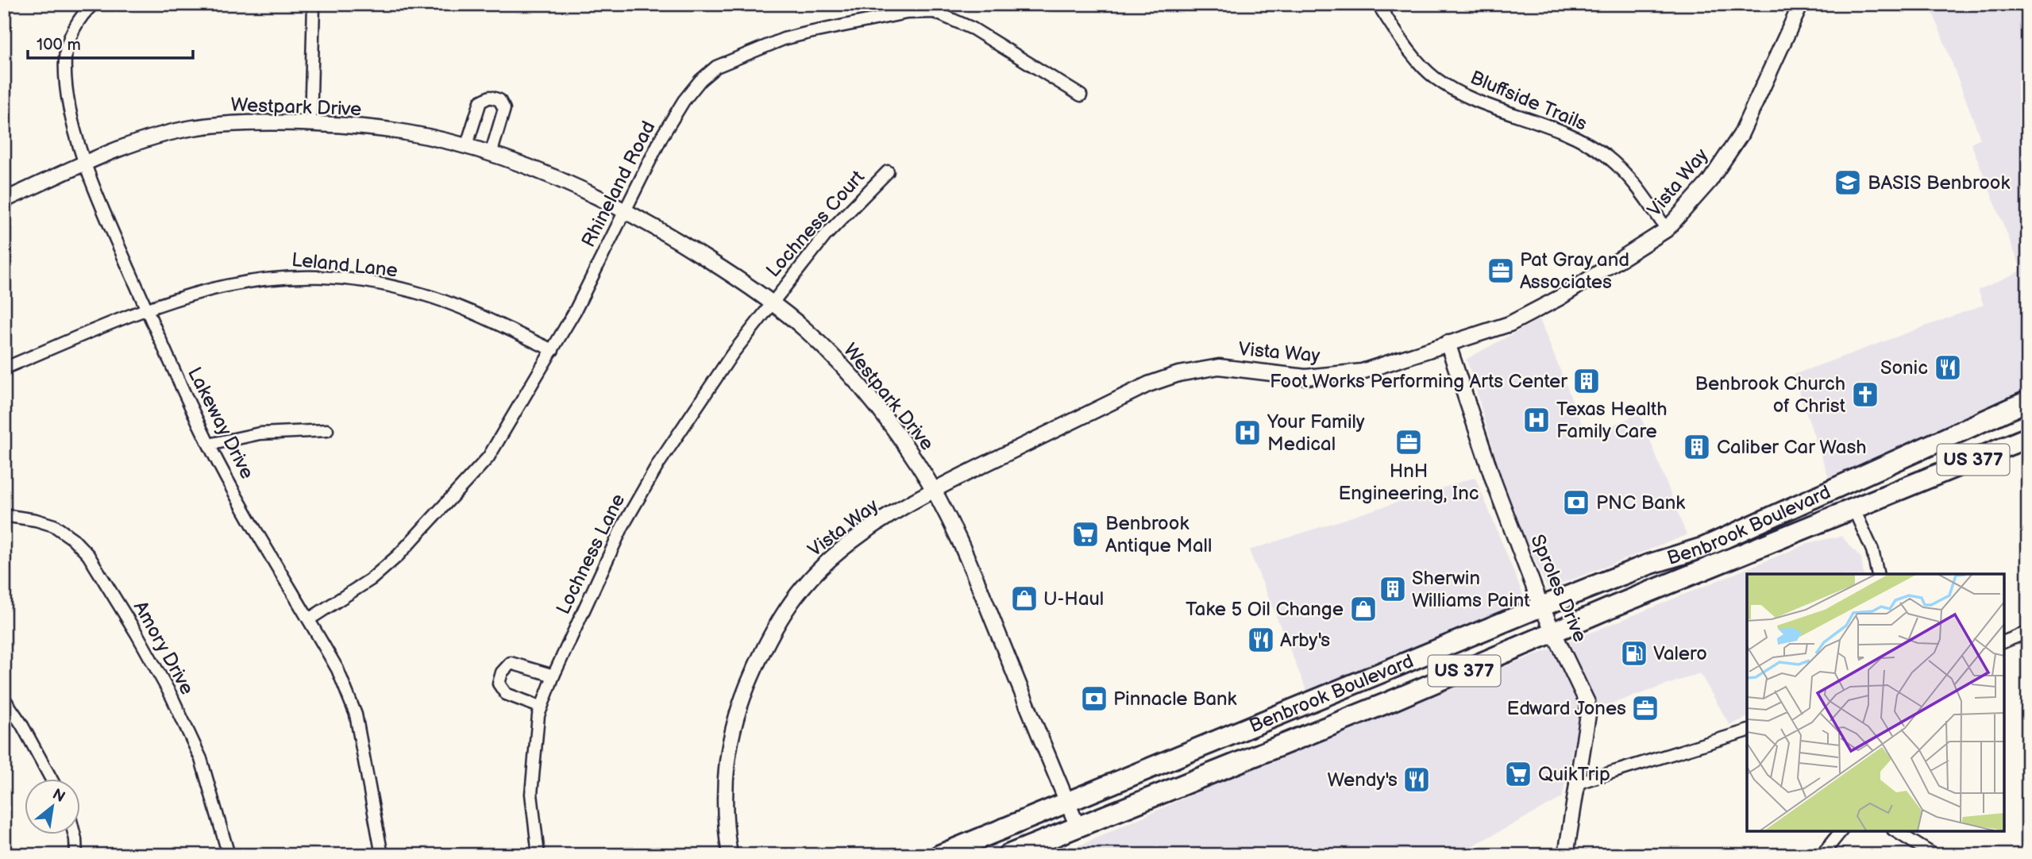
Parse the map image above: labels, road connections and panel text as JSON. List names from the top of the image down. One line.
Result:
{"streets":{"highway":["US 377","Benbrook Boulevard"],"street":["Bluffside Trails","Westpark Drive","Vista Way","Rhineland Road","Lochness Court","Leland Lane","Lakeway Drive","Lochness Lane","Sproles Drive","Amory Drive"]},"crossings":[["Bluffside Trails","Vista Way"],["Westpark Drive","Vista Way"],["Westpark Drive","Rhineland Road"],["Westpark Drive","Lochness Court"],["Westpark Drive","Lakeway Drive"],["Westpark Drive","Benbrook Boulevard"],["Westpark Drive","Lochness Lane"],["Vista Way","Sproles Drive"],["Rhineland Road","Leland Lane"],["Rhineland Road","Lakeway Drive"],["Lochness Court","Lochness Lane"],["Leland Lane","Lakeway Drive"],["Benbrook Boulevard","Sproles Drive"]],"places":{"school or university":["BASIS Benbrook"],"office":["Pat Gray and Associates","HnH Engineering, Inc","Edward Jones"],"restaurant":["Sonic","Arby's","Wendy's"],"building":["Foot Works Performing Arts Center","Caliber Car Wash","Sherwin Williams Paint"],"church":["Benbrook Church of Christ"],"hospital":["Texas Health Family Care","Your Family Medical"],"bank":["PNC Bank","Pinnacle Bank"],"supermarket":["Benbrook Antique Mall","QuikTrip"],"shop":["U-Haul","Take 5 Oil Change"],"fuel station":["Valero"]},"scale_bar":"100 m","north":"top right"}
